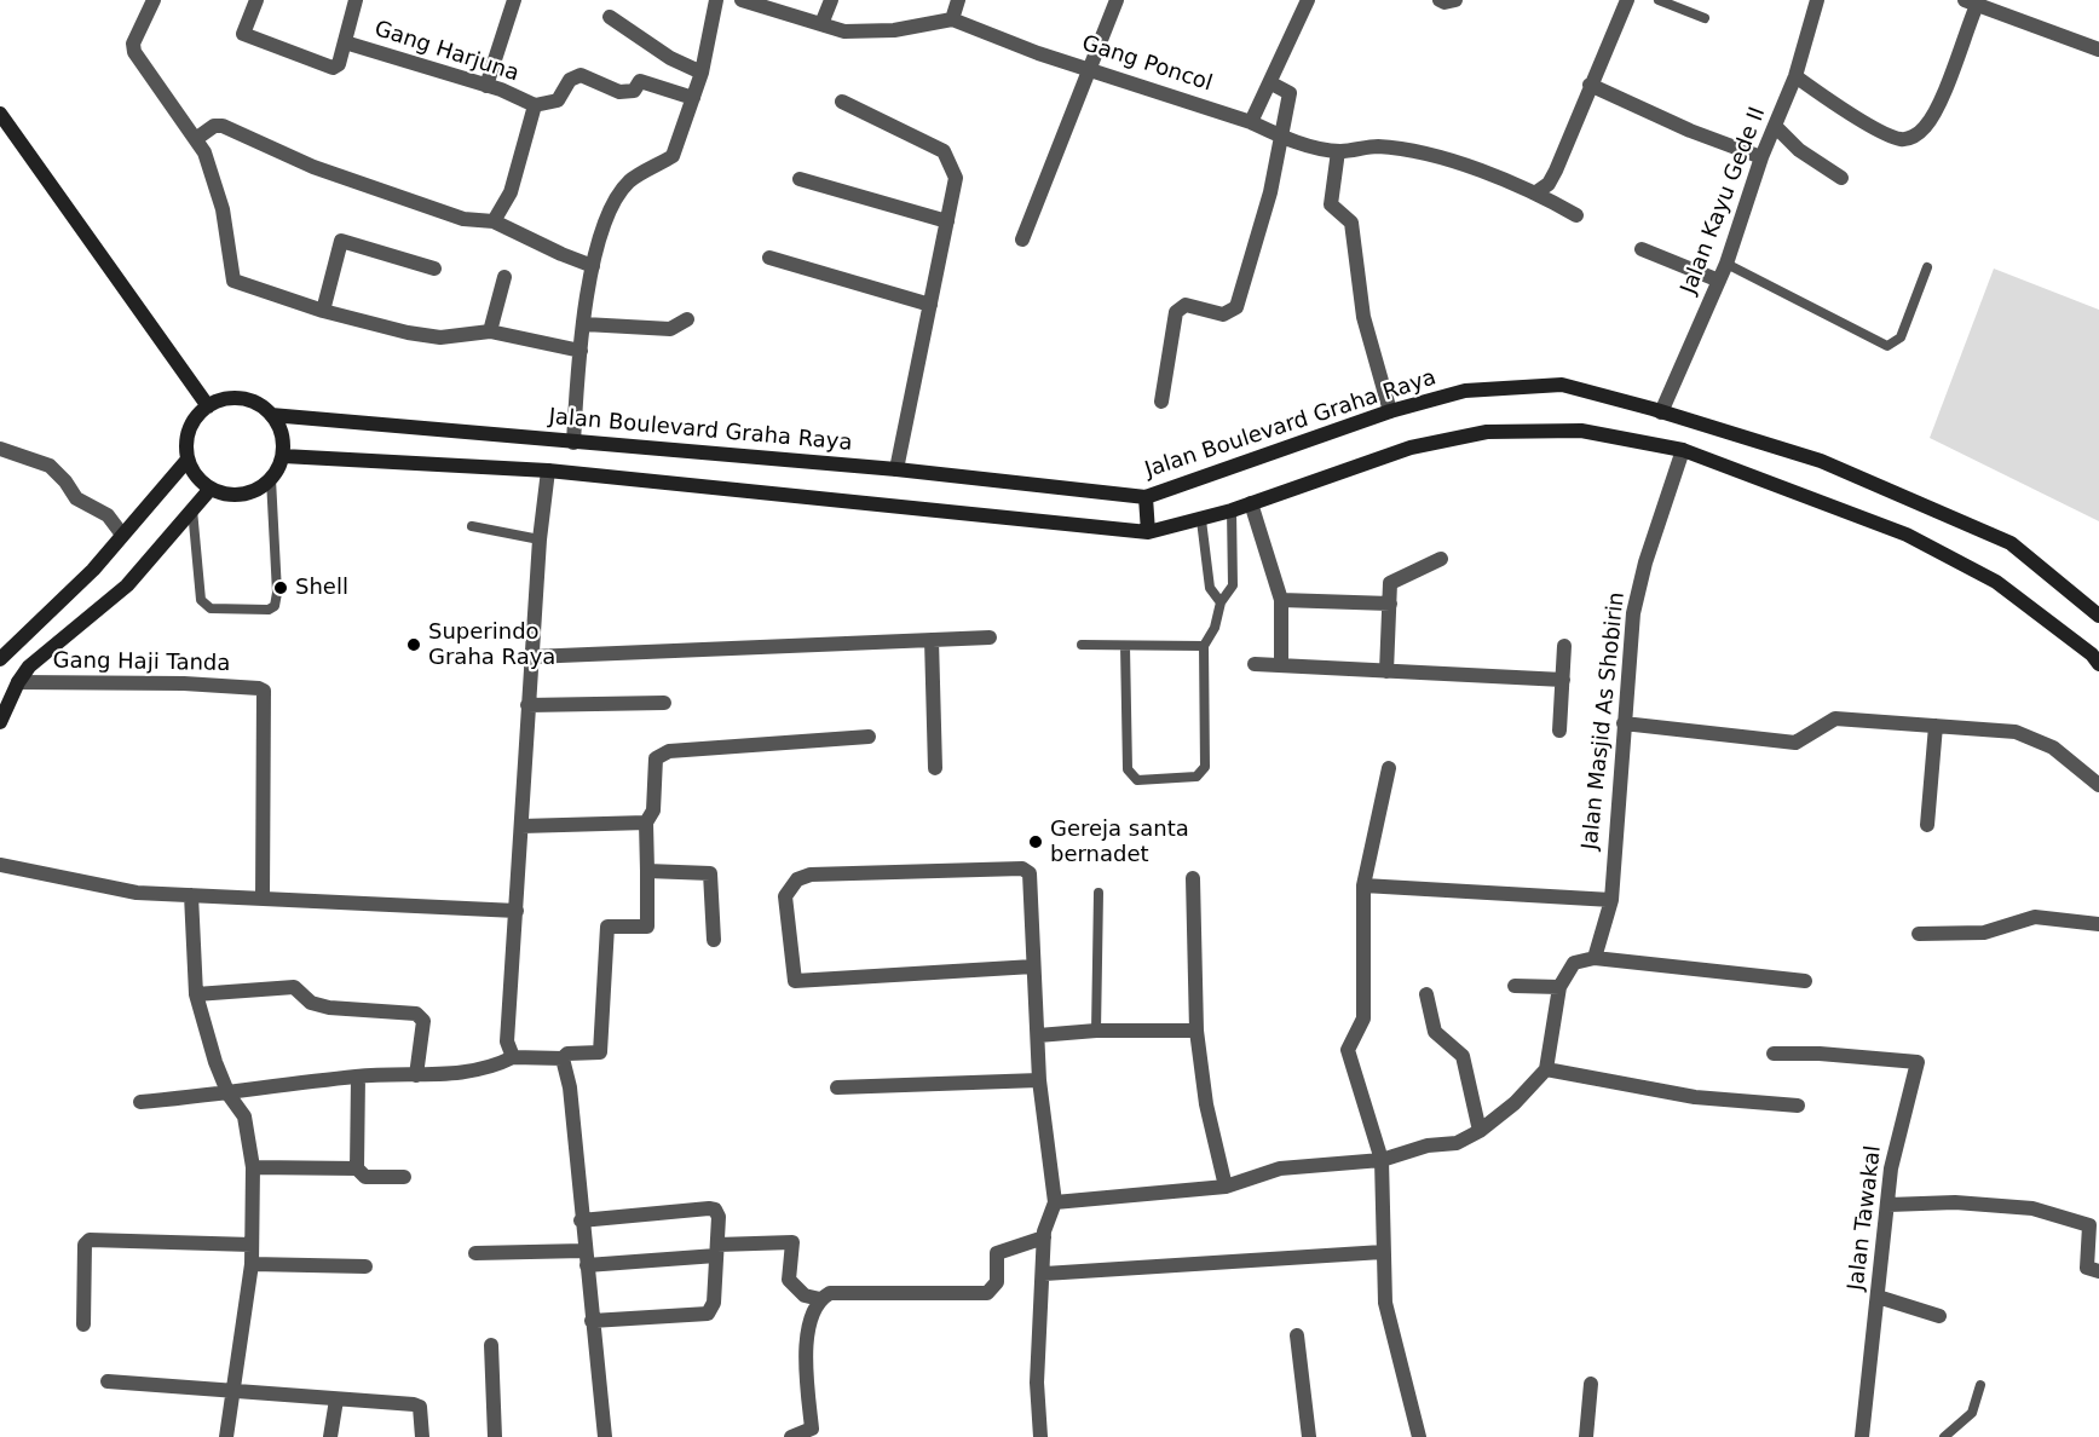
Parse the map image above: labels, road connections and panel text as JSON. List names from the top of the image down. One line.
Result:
{"streets":{"main road":["Jalan Boulevard Graha Raya"],"street":["Gang Harjuna","Gang Poncol","Jalan Kayu Gede II","Gang Haji Tanda","Jalan Masjid As Shobirin","Jalan Tawakal"]},"crossings":[["Jalan Kayu Gede II","Jalan Boulevard Graha Raya"]],"places":["Shell","Superindo Graha Raya","Gereja santa bernadet"]}
